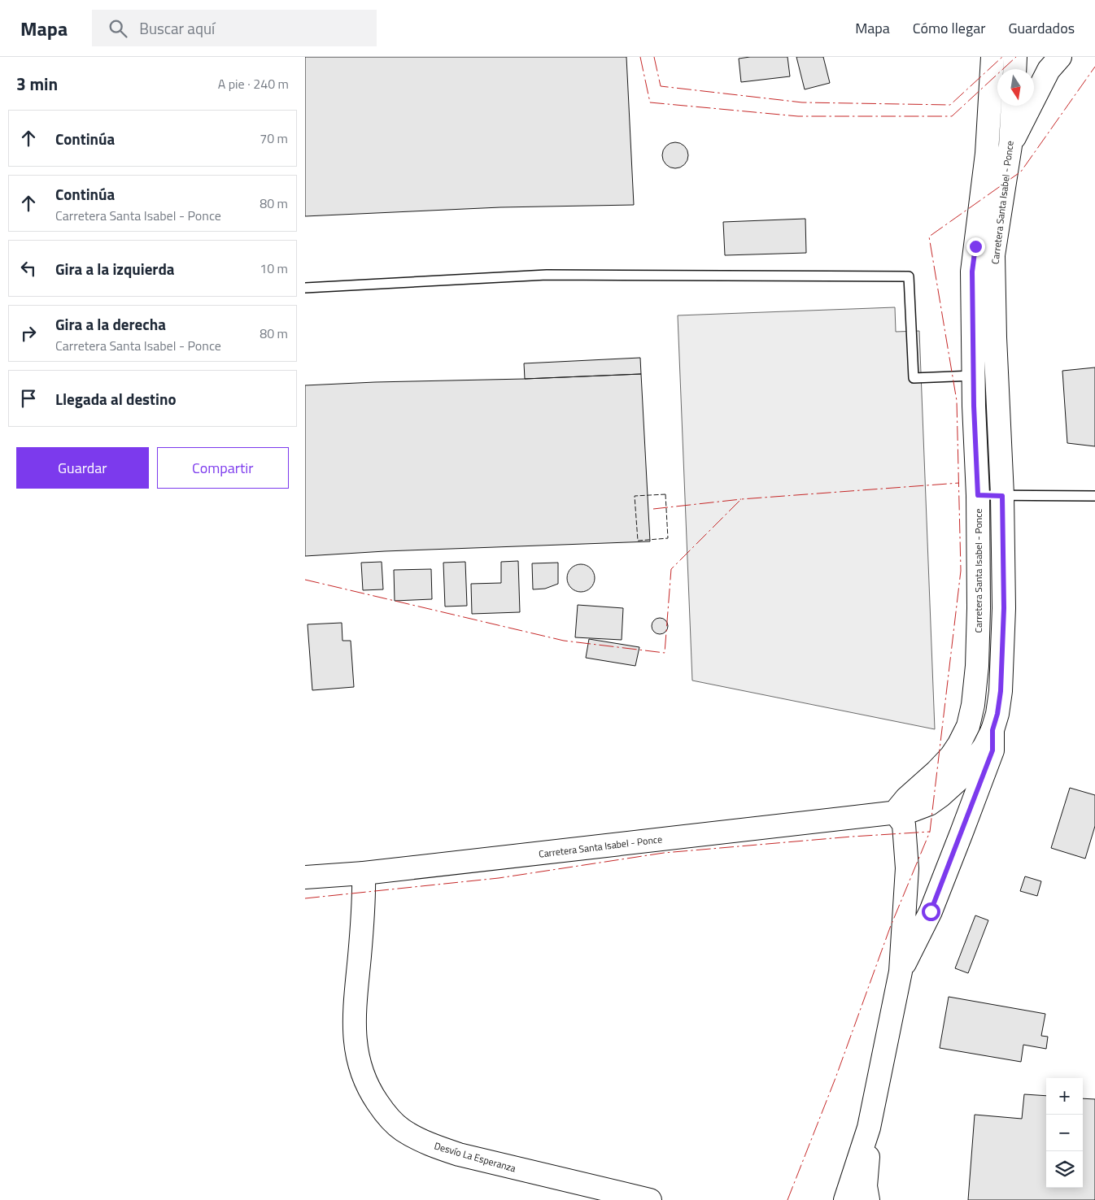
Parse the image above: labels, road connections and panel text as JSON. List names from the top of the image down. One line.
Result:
{"streets":{"main road":["Carretera Santa Isabel - Ponce","Desvío La Esperanza"]},"crossings":[["Carretera Santa Isabel - Ponce","Desvío La Esperanza"]],"north":"bottom","page":{"header":"Mapa","search":"Buscar aquí","nav":["Mapa","Cómo llegar","Guardados"],"heading":["3 min","A pie · 240 m"],"list":[["Continúa","70 m"],["Continúa","Carretera Santa Isabel - Ponce","80 m"],["Gira a la izquierda","10 m"],["Gira a la derecha","Carretera Santa Isabel - Ponce","80 m"],"Llegada al destino"],"buttons":["Guardar","Compartir"],"map_buttons":["+","−"]}}
